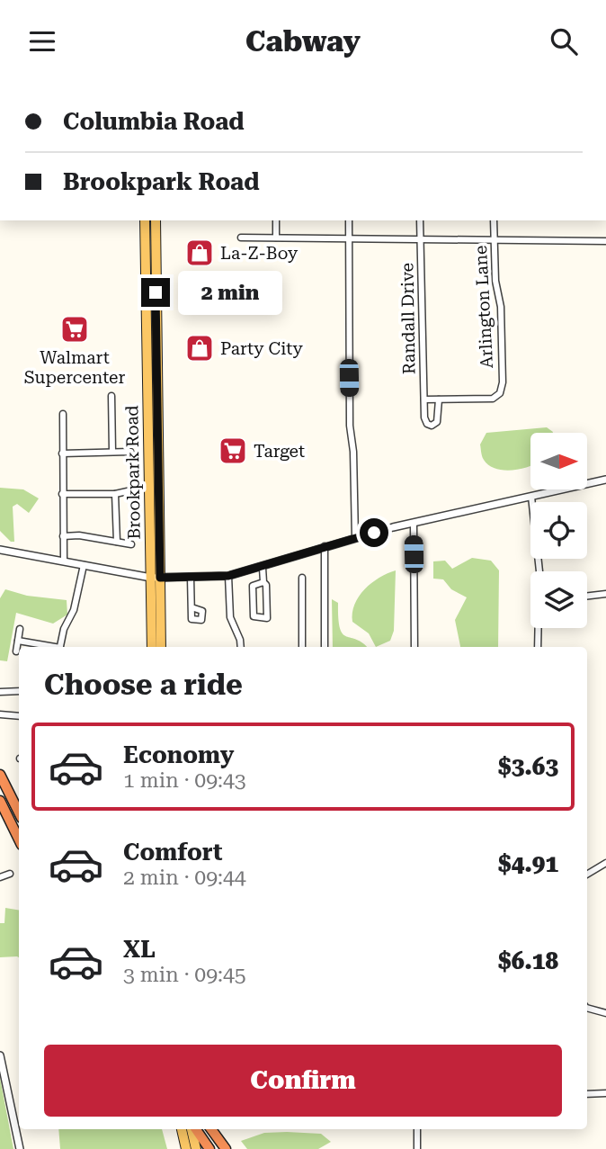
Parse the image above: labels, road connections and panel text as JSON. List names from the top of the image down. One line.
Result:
{"streets":{"main road":["Brookpark Road"],"street":["Arlington Lane","Randall Drive"]},"crossings":[["Arlington Lane","Randall Drive"]],"places":{"shop":["La-Z-Boy","Party City"],"supermarket":["Walmart Supercenter","Target"]},"north":"right","page":{"header":"Cabway","banner":["Columbia Road","Brookpark Road"],"bubble":"2 min","heading":"Choose a ride","list":[{"name":"Economy","note":"1 min · 09:43","value":"$3.63"},{"name":"Comfort","note":"2 min · 09:44","value":"$4.91"},{"name":"XL","note":"3 min · 09:45","value":"$6.18"}],"buttons":"Confirm"}}
